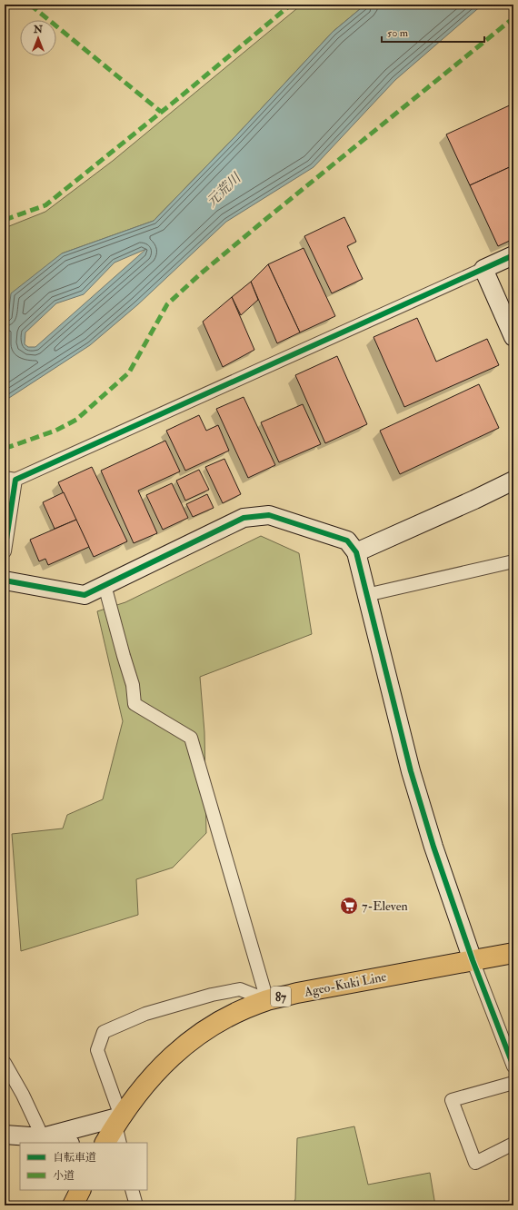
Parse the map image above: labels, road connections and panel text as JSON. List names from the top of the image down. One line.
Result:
{"streets":{"main road":["Ageo-Kuki Line","87"]},"water":["元荒川"],"places":{"supermarket":["7-Eleven"]},"legend":["自転車道","小道"],"scale_bar":"50 m","north":"top"}
